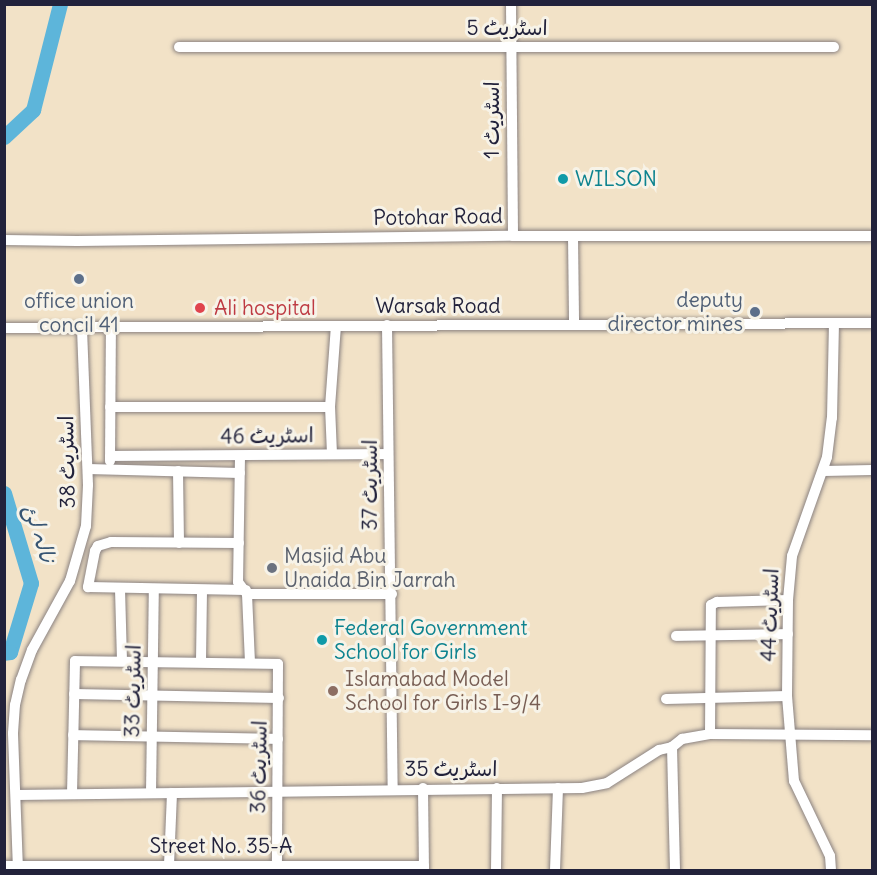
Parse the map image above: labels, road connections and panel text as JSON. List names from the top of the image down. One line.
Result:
{"streets":{"street":["اسٹریٹ 5","اسٹریٹ 1","Potohar Road","Warsak Road","اسٹریٹ 46","اسٹریٹ 38","اسٹریٹ 37","اسٹریٹ 44","اسٹریٹ 33","اسٹریٹ 36","اسٹریٹ 35","Street No. 35-A"]},"crossings":[["اسٹریٹ 5","اسٹریٹ 1"],["اسٹریٹ 1","Potohar Road"],["Warsak Road","اسٹریٹ 46"],["Warsak Road","اسٹریٹ 38"],["Warsak Road","اسٹریٹ 37"],["Warsak Road","اسٹریٹ 44"],["اسٹریٹ 38","اسٹریٹ 35"],["اسٹریٹ 38","Street No. 35-A"],["اسٹریٹ 37","اسٹریٹ 35"],["اسٹریٹ 44","اسٹریٹ 35"],["اسٹریٹ 33","اسٹریٹ 35"],["اسٹریٹ 36","اسٹریٹ 35"],["اسٹریٹ 36","Street No. 35-A"]],"water":["نالہ لئ"],"places":["WILSON","office union concil 41","Ali hospital","deputy director mines","Masjid Abu Unaida Bin Jarrah","Federal Government School for Girls","Islamabad Model School for Girls I-9/4"]}
